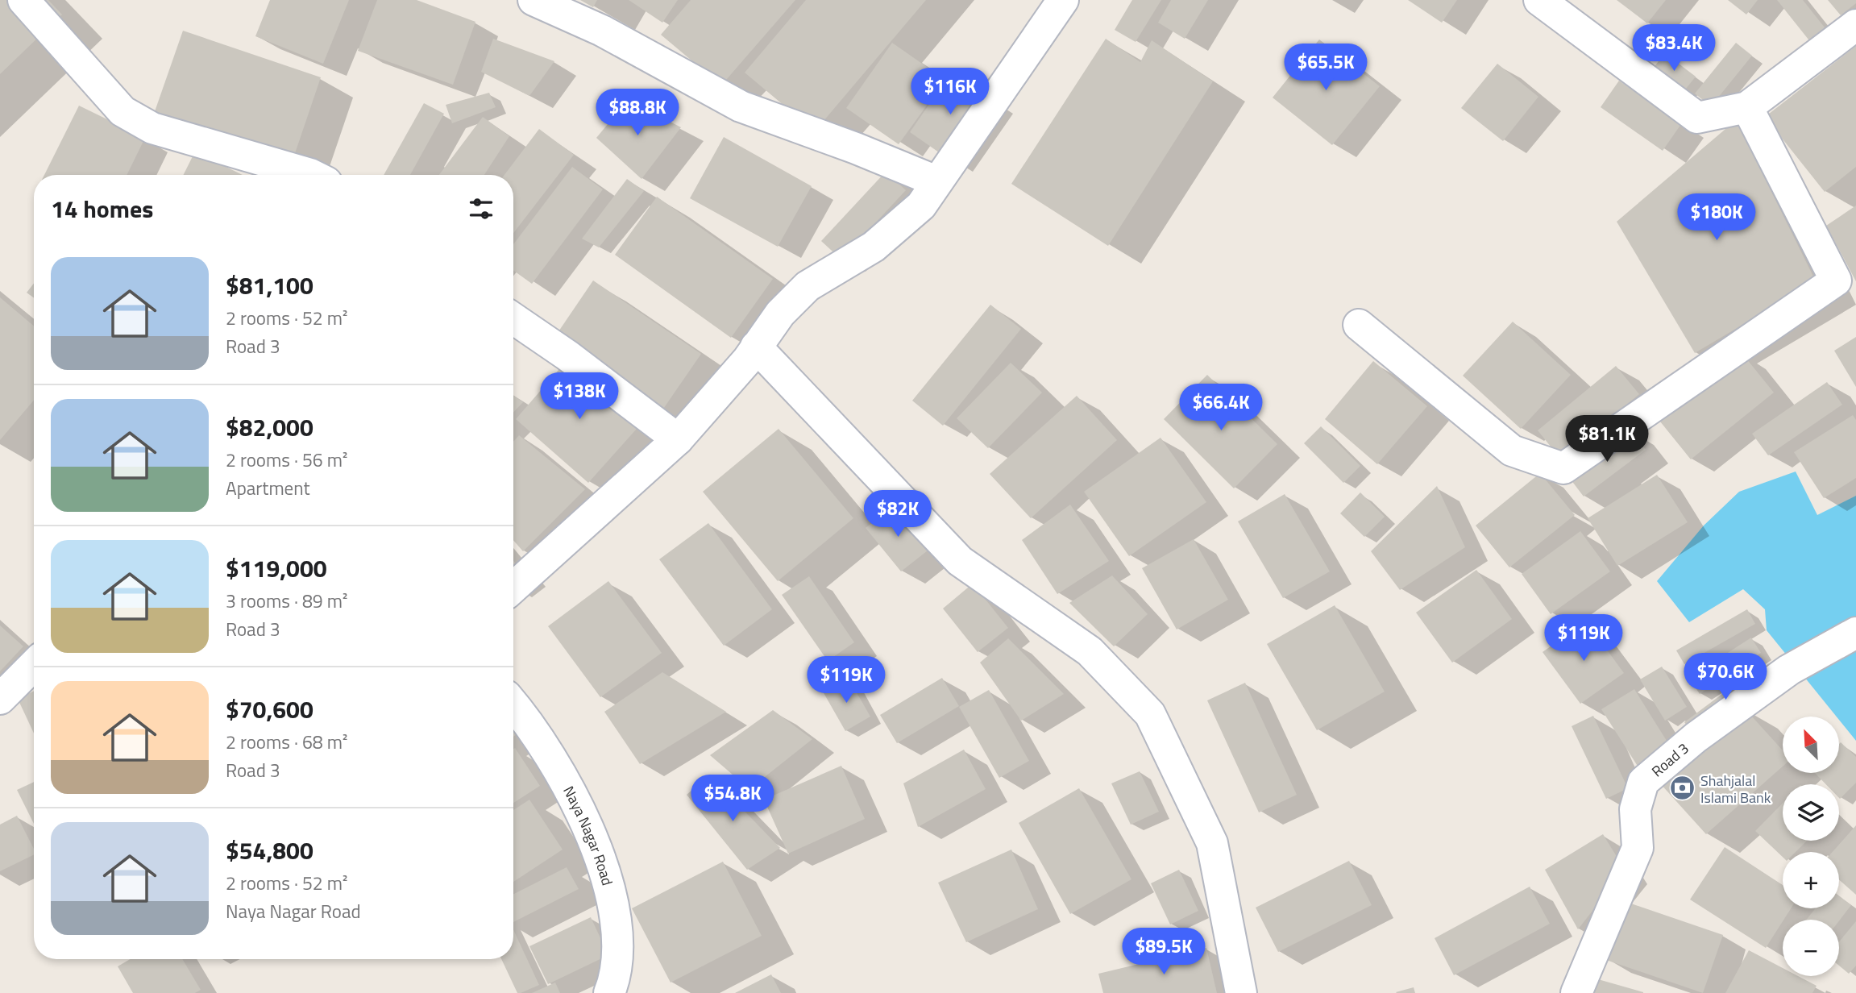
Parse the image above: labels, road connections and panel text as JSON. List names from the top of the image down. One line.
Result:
{"streets":{"street":["Road 3","Naya Nagar Road"]},"places":{"bank":["Shahjalal Islami Bank"]},"north":"top left","page":{"price":["$83.4K","$65.5K","$116K","$88.8K","$180K","$138K","$66.4K","$81.1K","$82K","$119K","$70.6K","$119K","$54.8K","$89.5K"],"heading":"14 homes","list":[{"name":"$81,100","note":"2 rooms · 52 m² · Road 3"},{"name":"$82,000","note":"2 rooms · 56 m² · Apartment"},{"name":"$119,000","note":"3 rooms · 89 m² · Road 3"},{"name":"$70,600","note":"2 rooms · 68 m² · Road 3"},{"name":"$54,800","note":"2 rooms · 52 m² · Naya Nagar Road"}],"map_buttons":["+","−"]}}
